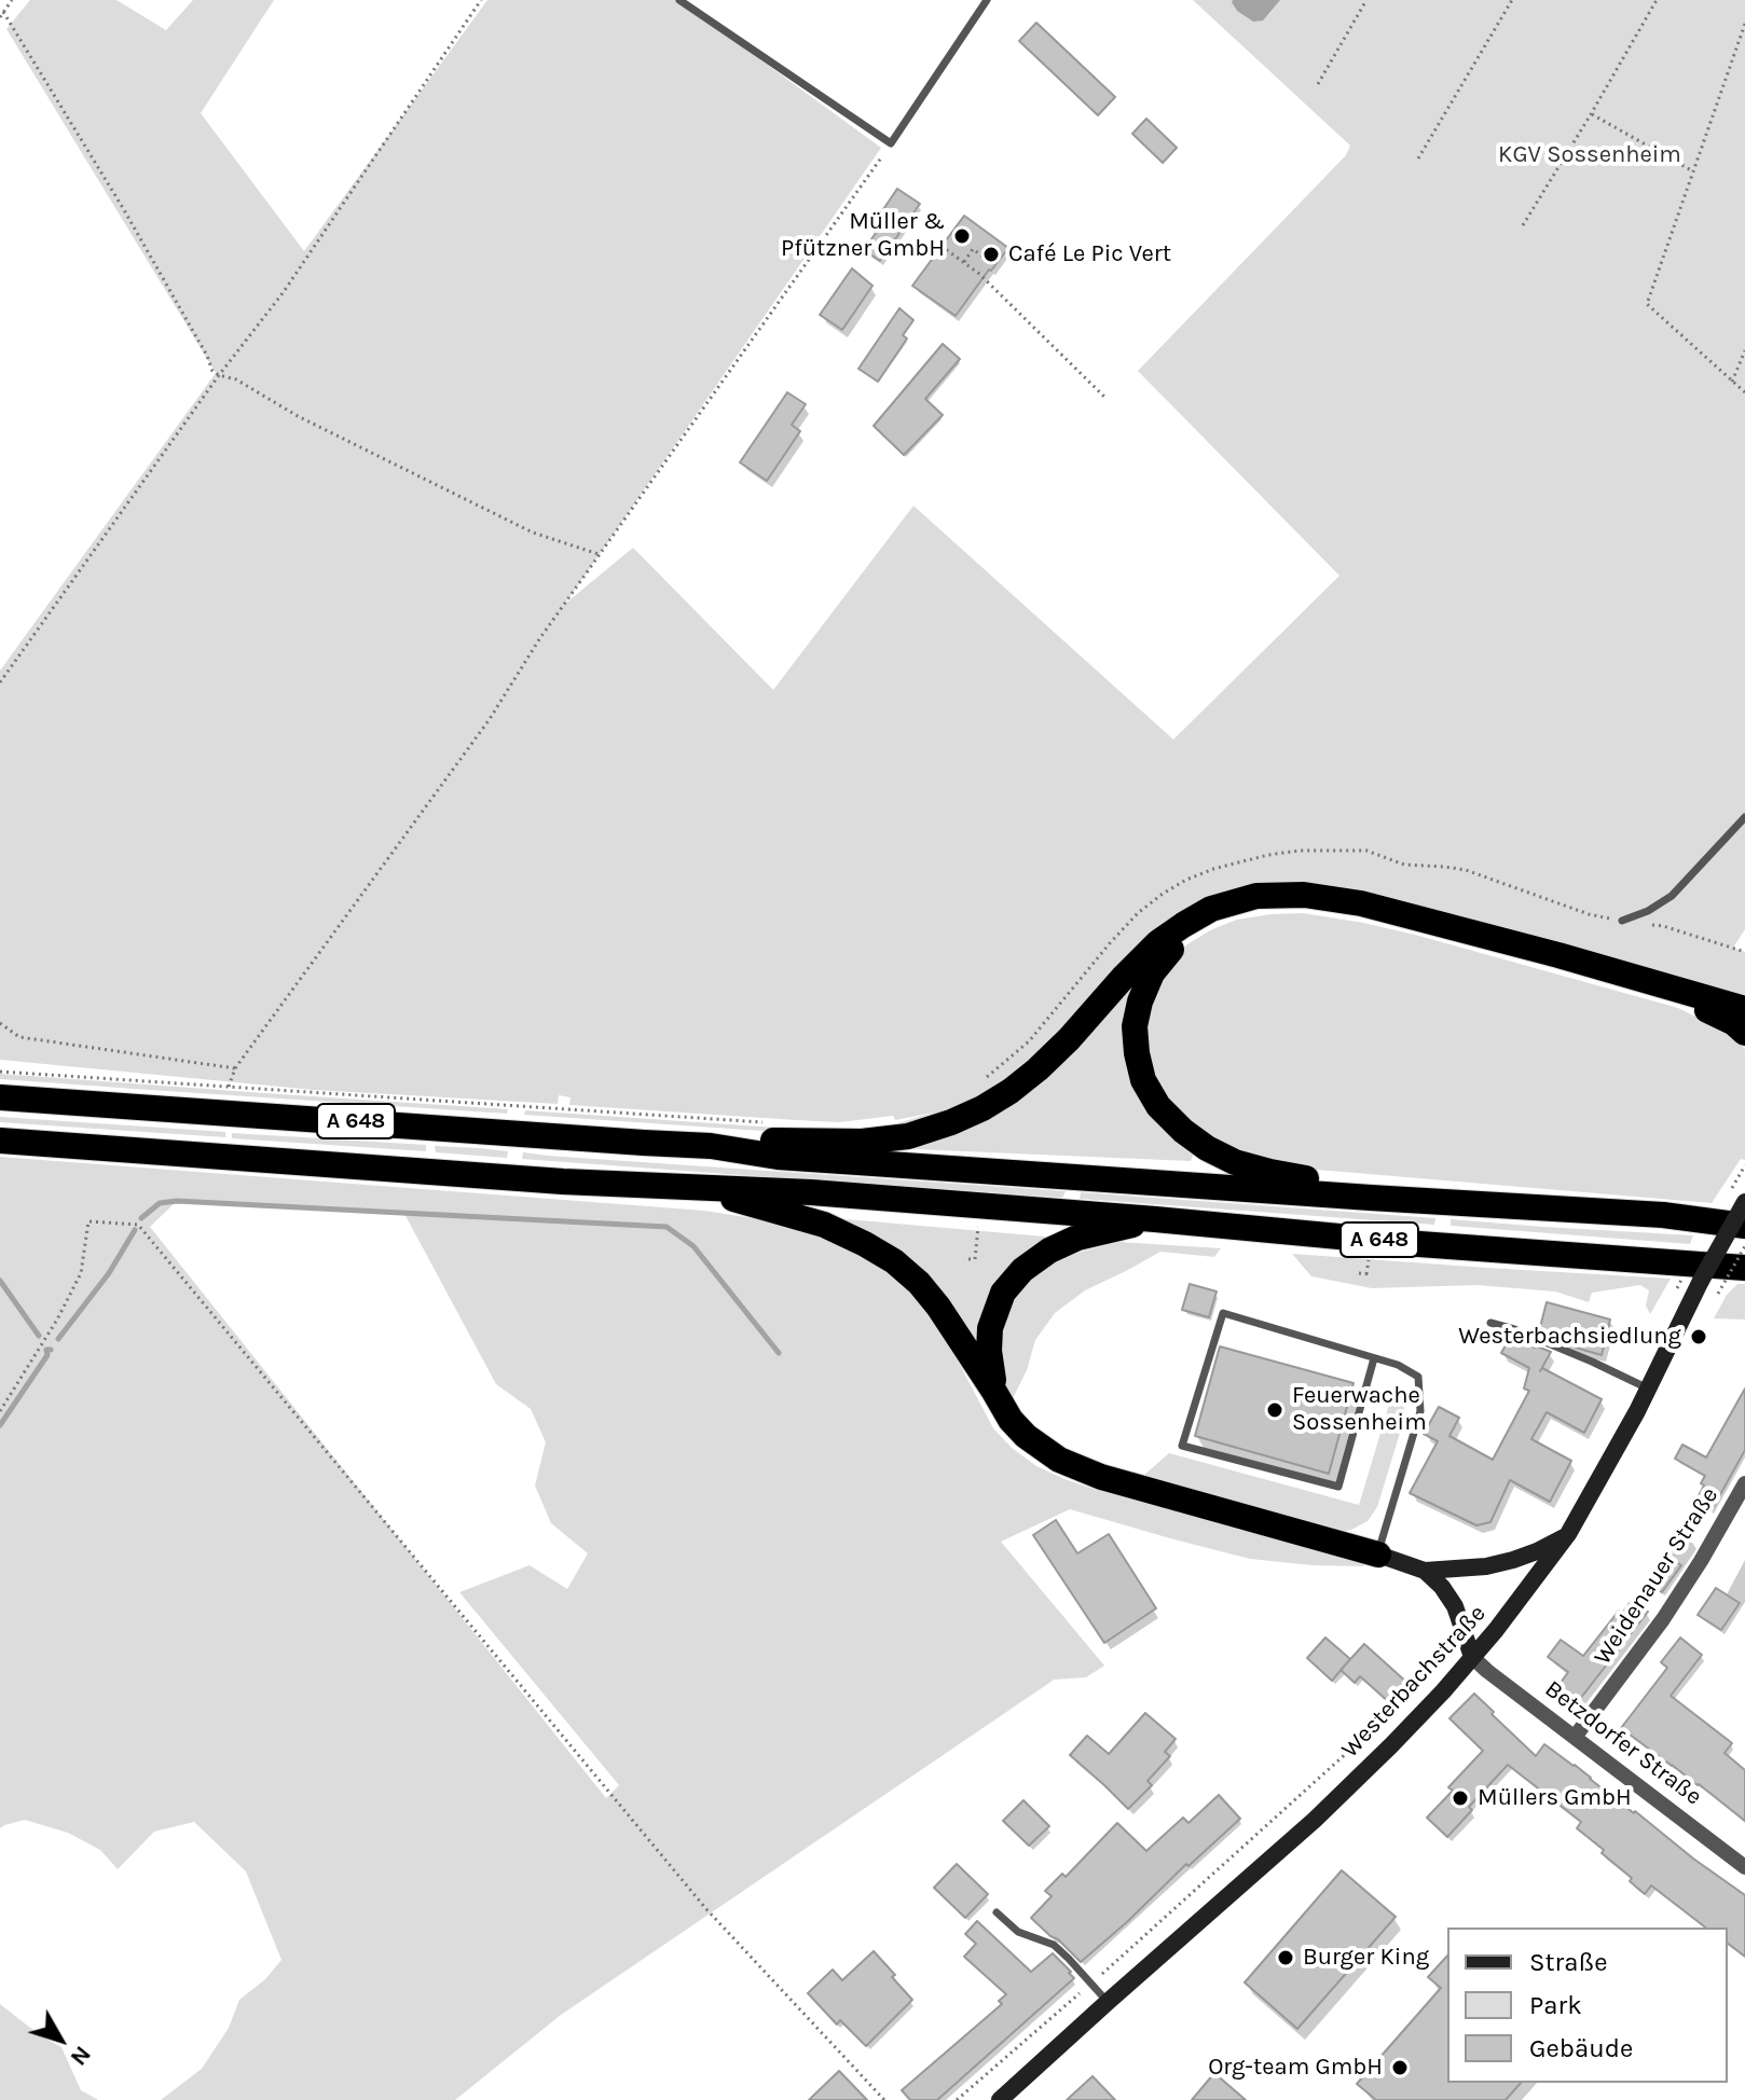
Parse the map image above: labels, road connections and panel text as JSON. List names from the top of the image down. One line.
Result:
{"streets":{"highway":["A 648"],"main road":["Westerbachstraße"],"street":["Weidenauer Straße","Betzdorfer Straße"]},"crossings":[["Weidenauer Straße","Betzdorfer Straße"],["Westerbachstraße","Betzdorfer Straße"]],"parks":["KGV Sossenheim"],"places":["Müller & Pfützner GmbH","Café Le Pic Vert","Westerbachsiedlung","Feuerwache Sossenheim","Müllers GmbH","Burger King","Org-team GmbH"],"legend":["Straße","Park","Gebäude"],"north":"bottom right"}
